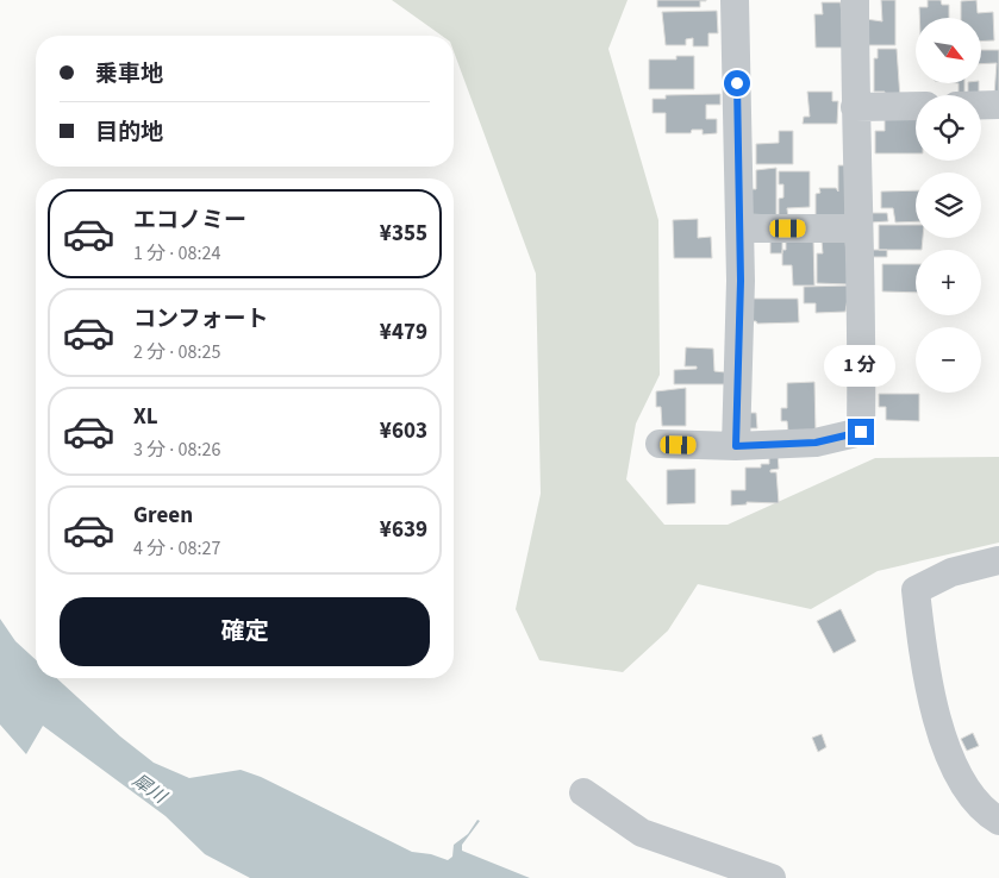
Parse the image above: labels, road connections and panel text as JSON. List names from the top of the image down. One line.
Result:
{"water":["犀川"],"north":"bottom right","page":{"map_buttons":["+","−"],"banner":["乗車地","目的地"],"list":[{"name":"エコノミー","note":"1 分 · 08:24","value":"¥355"},{"name":"コンフォート","note":"2 分 · 08:25","value":"¥479"},{"name":"XL","note":"3 分 · 08:26","value":"¥603"},{"name":"Green","note":"4 分 · 08:27","value":"¥639"}],"bubble":"1 分","buttons":"確定"}}
